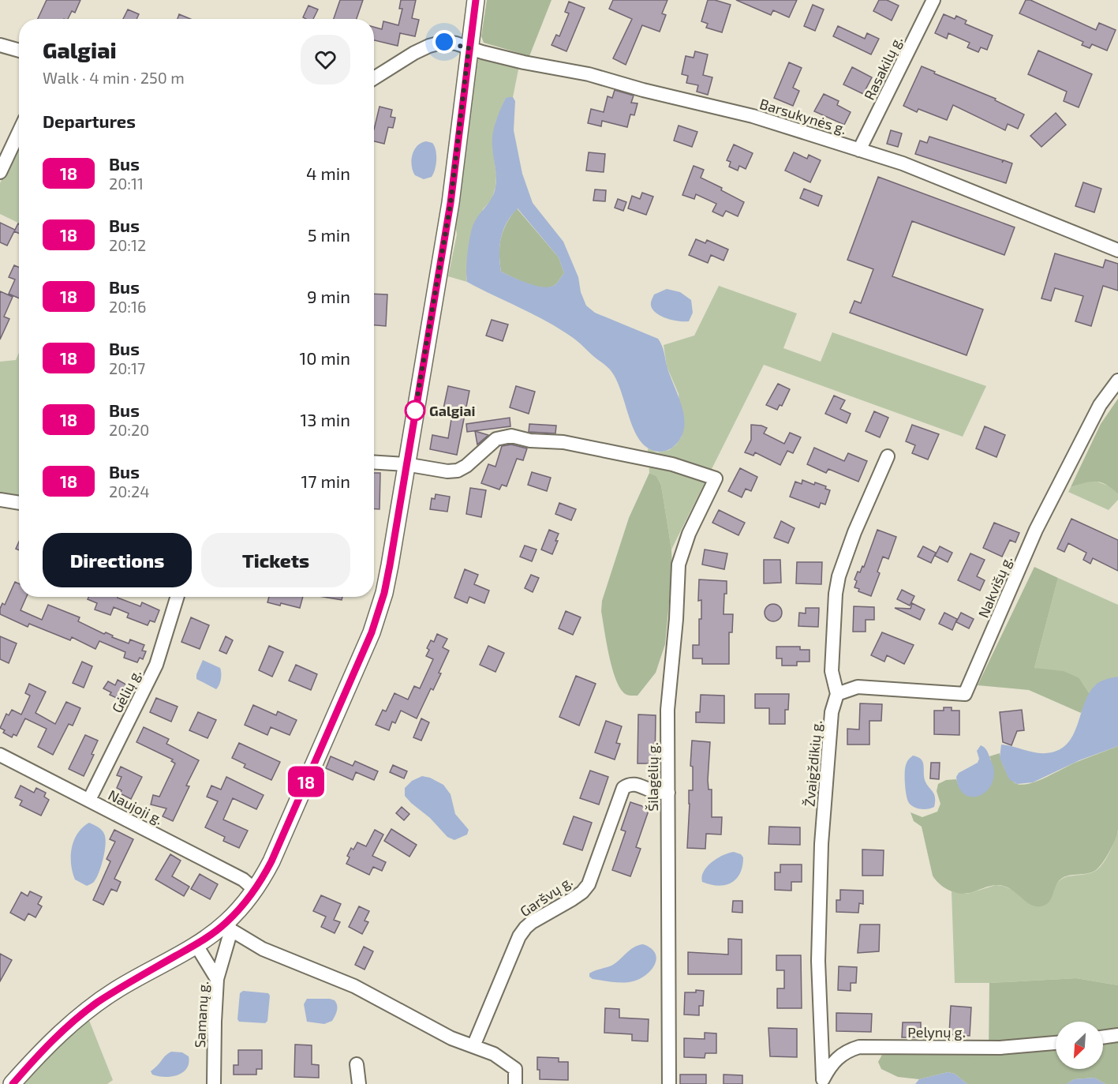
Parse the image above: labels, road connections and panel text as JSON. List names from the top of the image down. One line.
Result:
{"streets":{"street":["Rasakilų g.","Barsukynės g.","Nakvišų g.","Gėlių g.","Žvaigždikių g.","Šilagėlių g.","Naujoji g.","Garšvų g.","Samanų g.","Pelynų g."]},"crossings":[["Rasakilų g.","Barsukynės g."],["Nakvišų g.","Žvaigždikių g."],["Gėlių g.","Naujoji g."],["Žvaigždikių g.","Pelynų g."],["Šilagėlių g.","Garšvų g."]],"places":["Galgiai"],"lines":["bus line 18"],"north":"bottom left","page":{"on_map":"18","heading":[["Galgiai","Walk · 4 min · 250 m"],"Departures"],"list":[{"mark":"18","name":"Bus","note":"20:11","value":"4 min"},{"mark":"18","name":"Bus","note":"20:12","value":"5 min"},{"mark":"18","name":"Bus","note":"20:16","value":"9 min"},{"mark":"18","name":"Bus","note":"20:17","value":"10 min"},{"mark":"18","name":"Bus","note":"20:20","value":"13 min"},{"mark":"18","name":"Bus","note":"20:24","value":"17 min"}],"buttons":["Directions","Tickets"]}}
